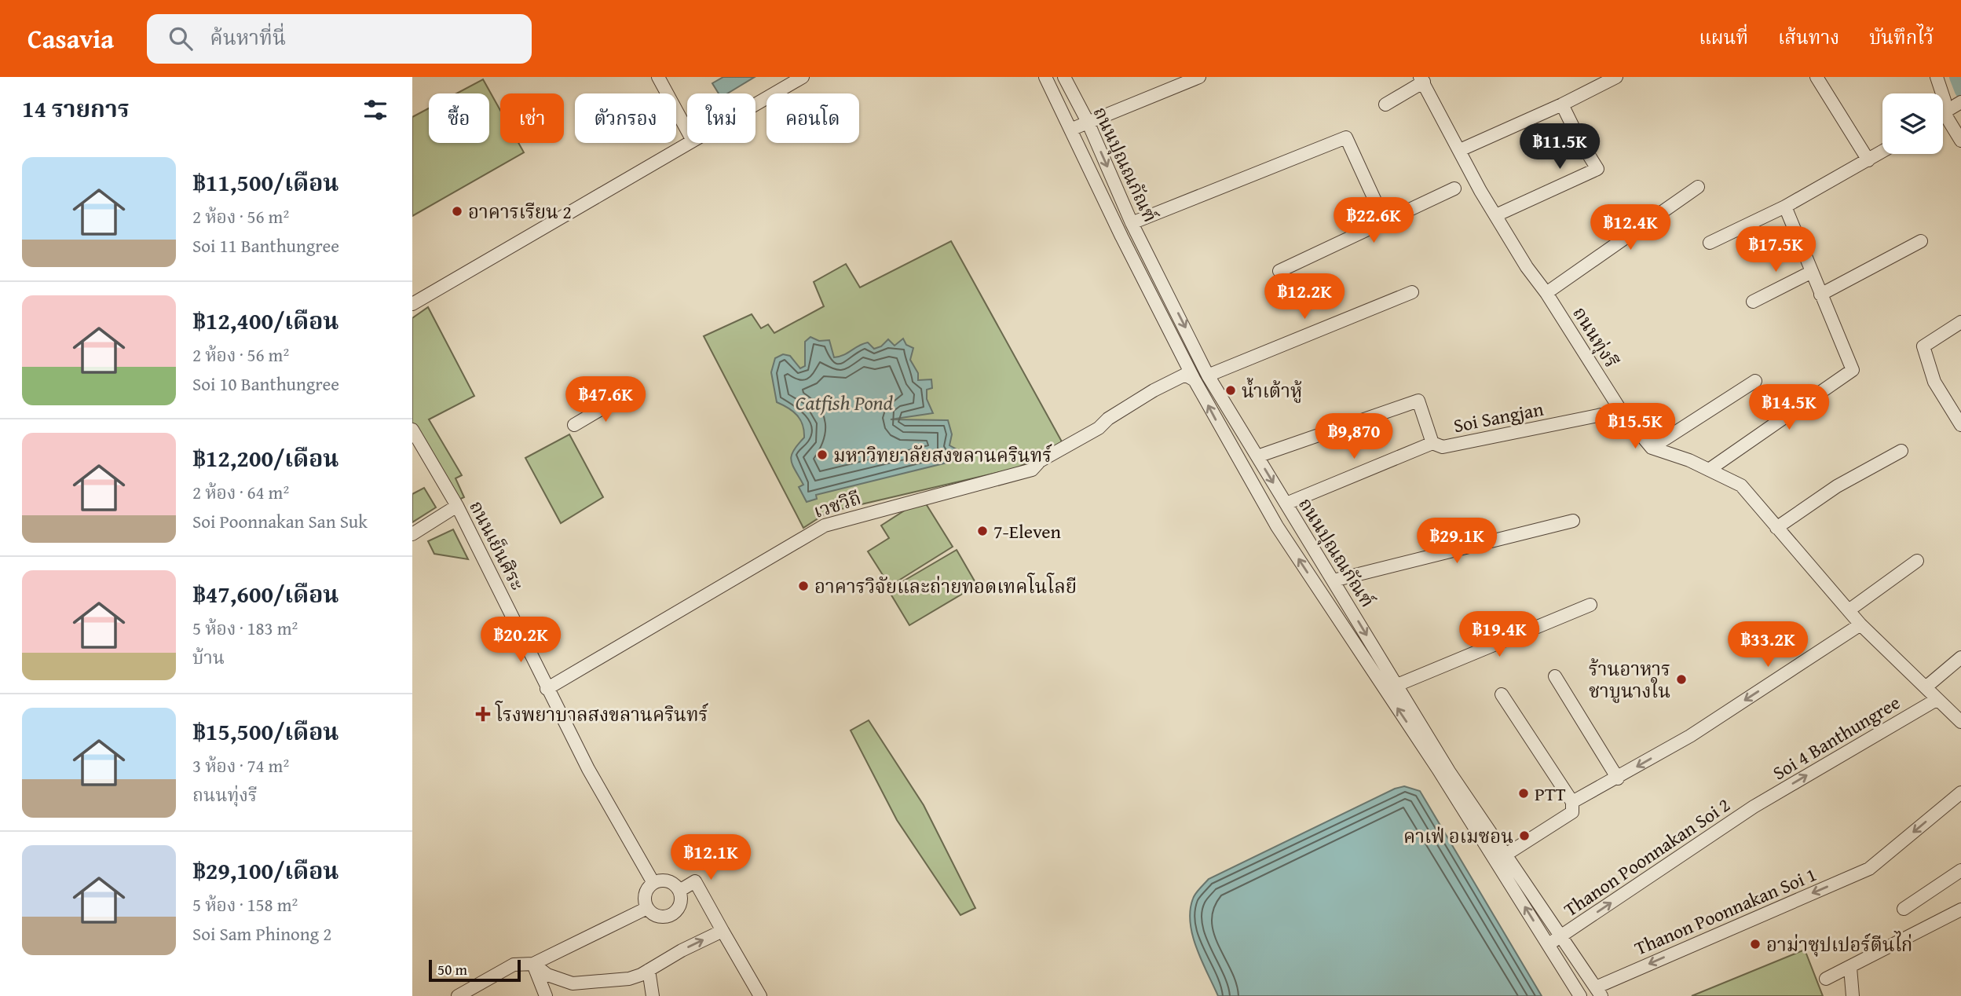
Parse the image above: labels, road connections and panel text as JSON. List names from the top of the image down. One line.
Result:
{"streets":{"street":["ถนนปุณณกัณฑ์","ถนนทุ่งรี","Soi Sangjan","เวชวิถี","ถนนเย็นศิระ","Soi 4 Banthungree","Thanon Poonnakan Soi 2","Thanon Poonnakan Soi 1"]},"crossings":[["ถนนปุณณกัณฑ์","Soi Sangjan"],["ถนนปุณณกัณฑ์","เวชวิถี"],["ถนนปุณณกัณฑ์","Thanon Poonnakan Soi 2"],["ถนนปุณณกัณฑ์","Thanon Poonnakan Soi 1"],["ถนนทุ่งรี","Soi Sangjan"],["ถนนทุ่งรี","Soi 4 Banthungree"],["เวชวิถี","ถนนเย็นศิระ"],["Soi 4 Banthungree","Thanon Poonnakan Soi 2"]],"water":["Catfish Pond"],"places":{"other":["อาคารเรียน 2","น้ำเต้าหู้","มหาวิทยาลัยสงขลานครินทร์","7-Eleven","อาคารวิจัยและถ่ายทอดเทคโนโลยี","ร้านอาหาร ชาบูนางใน","PTT","คาเฟ่ อเมซอน","อาม่าซุปเปอร์ตีนไก่"],"health":["โรงพยาบาลสงขลานครินทร์"]},"scale_bar":"50 m","page":{"header":"Casavia","search":"ค้นหาที่นี่","nav":["แผนที่","เส้นทาง","บันทึกไว้"],"heading":"14 รายการ","chip":["ซื้อ","เช่า","ตัวกรอง","ใหม่","คอนโด"],"price":["฿11.5K","฿22.6K","฿12.4K","฿17.5K","฿12.2K","฿47.6K","฿14.5K","฿15.5K","฿9,870","฿29.1K","฿19.4K","฿20.2K","฿33.2K","฿12.1K"],"list":[{"name":"฿11,500/เดือน","note":"2 ห้อง · 56 m² · Soi 11 Banthungree"},{"name":"฿12,400/เดือน","note":"2 ห้อง · 56 m² · Soi 10 Banthungree"},{"name":"฿12,200/เดือน","note":"2 ห้อง · 64 m² · Soi Poonnakan San Suk"},{"name":"฿47,600/เดือน","note":"5 ห้อง · 183 m² · บ้าน"},{"name":"฿15,500/เดือน","note":"3 ห้อง · 74 m² · ถนนทุ่งรี"},{"name":"฿29,100/เดือน","note":"5 ห้อง · 158 m² · Soi Sam Phinong 2"}],"scale":"50 m"}}
